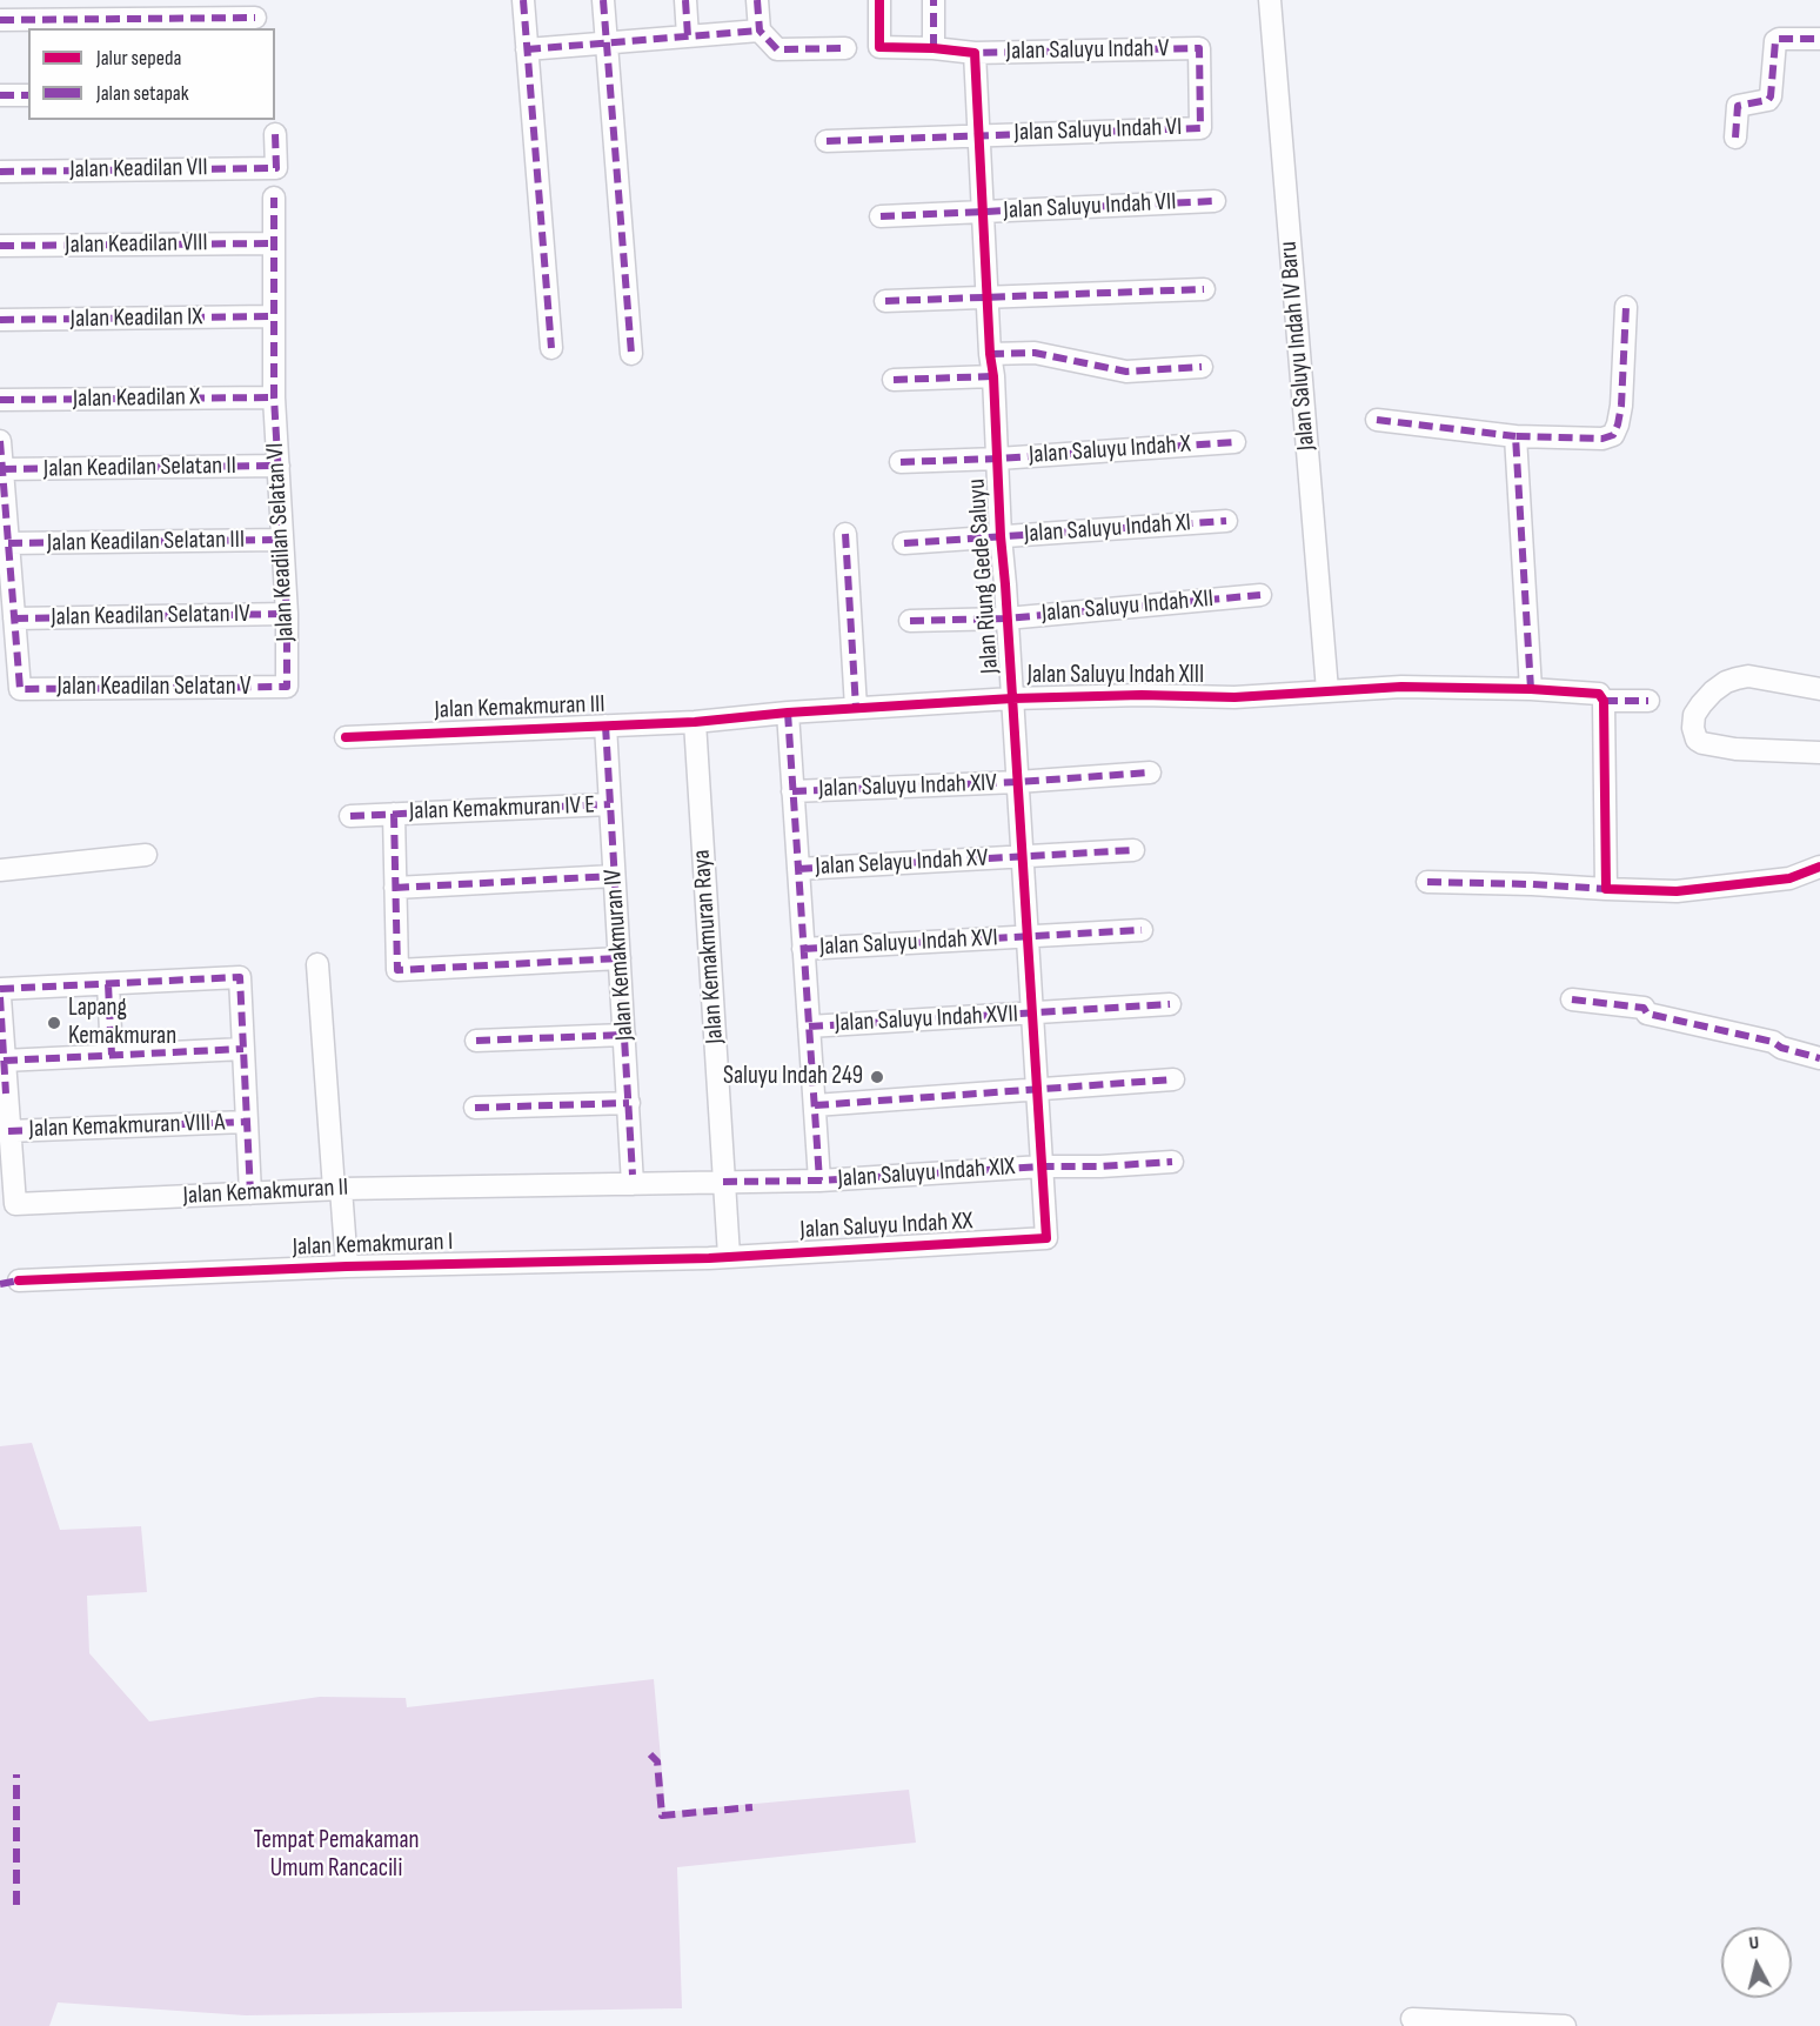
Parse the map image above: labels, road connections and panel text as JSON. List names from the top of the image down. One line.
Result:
{"streets":{"street":["Jalan Saluyu Indah V","Jalan Saluyu Indah VI","Jalan Keadilan VII","Jalan Saluyu Indah VII","Jalan Keadilan VIII","Jalan Keadilan IX","Jalan Saluyu Indah IV Baru","Jalan Keadilan X","Jalan Saluyu Indah X","Jalan Keadilan Selatan II","Jalan Saluyu Indah XI","Jalan Keadilan Selatan III","Jalan Keadilan Selatan VI","Jalan Riung Gede Saluyu","Jalan Saluyu Indah XII","Jalan Keadilan Selatan IV","Jalan Saluyu Indah XIII","Jalan Keadilan Selatan V","Jalan Kemakmuran III","Jalan Saluyu Indah XIV","Jalan Kemakmuran IV E","Jalan Selayu Indah XV","Jalan Saluyu Indah XVI","Jalan Kemakmuran Raya","Jalan Kemakmuran IV","Jalan Saluyu Indah XVII","Jalan Kemakmuran VIII A","Jalan Saluyu Indah XIX","Jalan Kemakmuran II","Jalan Saluyu Indah XX","Jalan Kemakmuran I"]},"crossings":[["Jalan Saluyu Indah V","Jalan Saluyu Indah VI"],["Jalan Saluyu Indah V","Jalan Riung Gede Saluyu"],["Jalan Saluyu Indah VI","Jalan Riung Gede Saluyu"],["Jalan Saluyu Indah VII","Jalan Riung Gede Saluyu"],["Jalan Keadilan VIII","Jalan Keadilan Selatan VI"],["Jalan Keadilan IX","Jalan Keadilan Selatan VI"],["Jalan Saluyu Indah IV Baru","Jalan Saluyu Indah XIII"],["Jalan Keadilan X","Jalan Keadilan Selatan VI"],["Jalan Saluyu Indah X","Jalan Riung Gede Saluyu"],["Jalan Keadilan Selatan II","Jalan Keadilan Selatan VI"],["Jalan Saluyu Indah XI","Jalan Riung Gede Saluyu"],["Jalan Keadilan Selatan III","Jalan Keadilan Selatan VI"],["Jalan Keadilan Selatan VI","Jalan Keadilan Selatan IV"],["Jalan Keadilan Selatan VI","Jalan Keadilan Selatan V"],["Jalan Riung Gede Saluyu","Jalan Saluyu Indah XII"],["Jalan Riung Gede Saluyu","Jalan Saluyu Indah XIII"],["Jalan Riung Gede Saluyu","Jalan Saluyu Indah XIV"],["Jalan Riung Gede Saluyu","Jalan Selayu Indah XV"],["Jalan Riung Gede Saluyu","Jalan Saluyu Indah XVI"],["Jalan Riung Gede Saluyu","Jalan Saluyu Indah XVII"],["Jalan Riung Gede Saluyu","Jalan Saluyu Indah XIX"],["Jalan Riung Gede Saluyu","Jalan Saluyu Indah XX"],["Jalan Keadilan Selatan IV","Jalan Keadilan Selatan V"],["Jalan Saluyu Indah XIII","Jalan Kemakmuran III"],["Jalan Saluyu Indah XIII","Jalan Kemakmuran Raya"],["Jalan Kemakmuran III","Jalan Kemakmuran Raya"],["Jalan Kemakmuran III","Jalan Kemakmuran IV"],["Jalan Kemakmuran IV E","Jalan Kemakmuran IV"],["Jalan Kemakmuran Raya","Jalan Saluyu Indah XIX"],["Jalan Kemakmuran Raya","Jalan Kemakmuran II"],["Jalan Kemakmuran Raya","Jalan Saluyu Indah XX"],["Jalan Kemakmuran Raya","Jalan Kemakmuran I"],["Jalan Kemakmuran IV","Jalan Kemakmuran II"],["Jalan Kemakmuran VIII A","Jalan Kemakmuran II"],["Jalan Saluyu Indah XIX","Jalan Kemakmuran II"],["Jalan Saluyu Indah XX","Jalan Kemakmuran I"]],"parks":["Tempat Pemakaman Umum Rancacili"],"places":["Lapang Kemakmuran","Saluyu Indah 249"],"legend":["Jalur sepeda","Jalan setapak"],"north":"top"}
